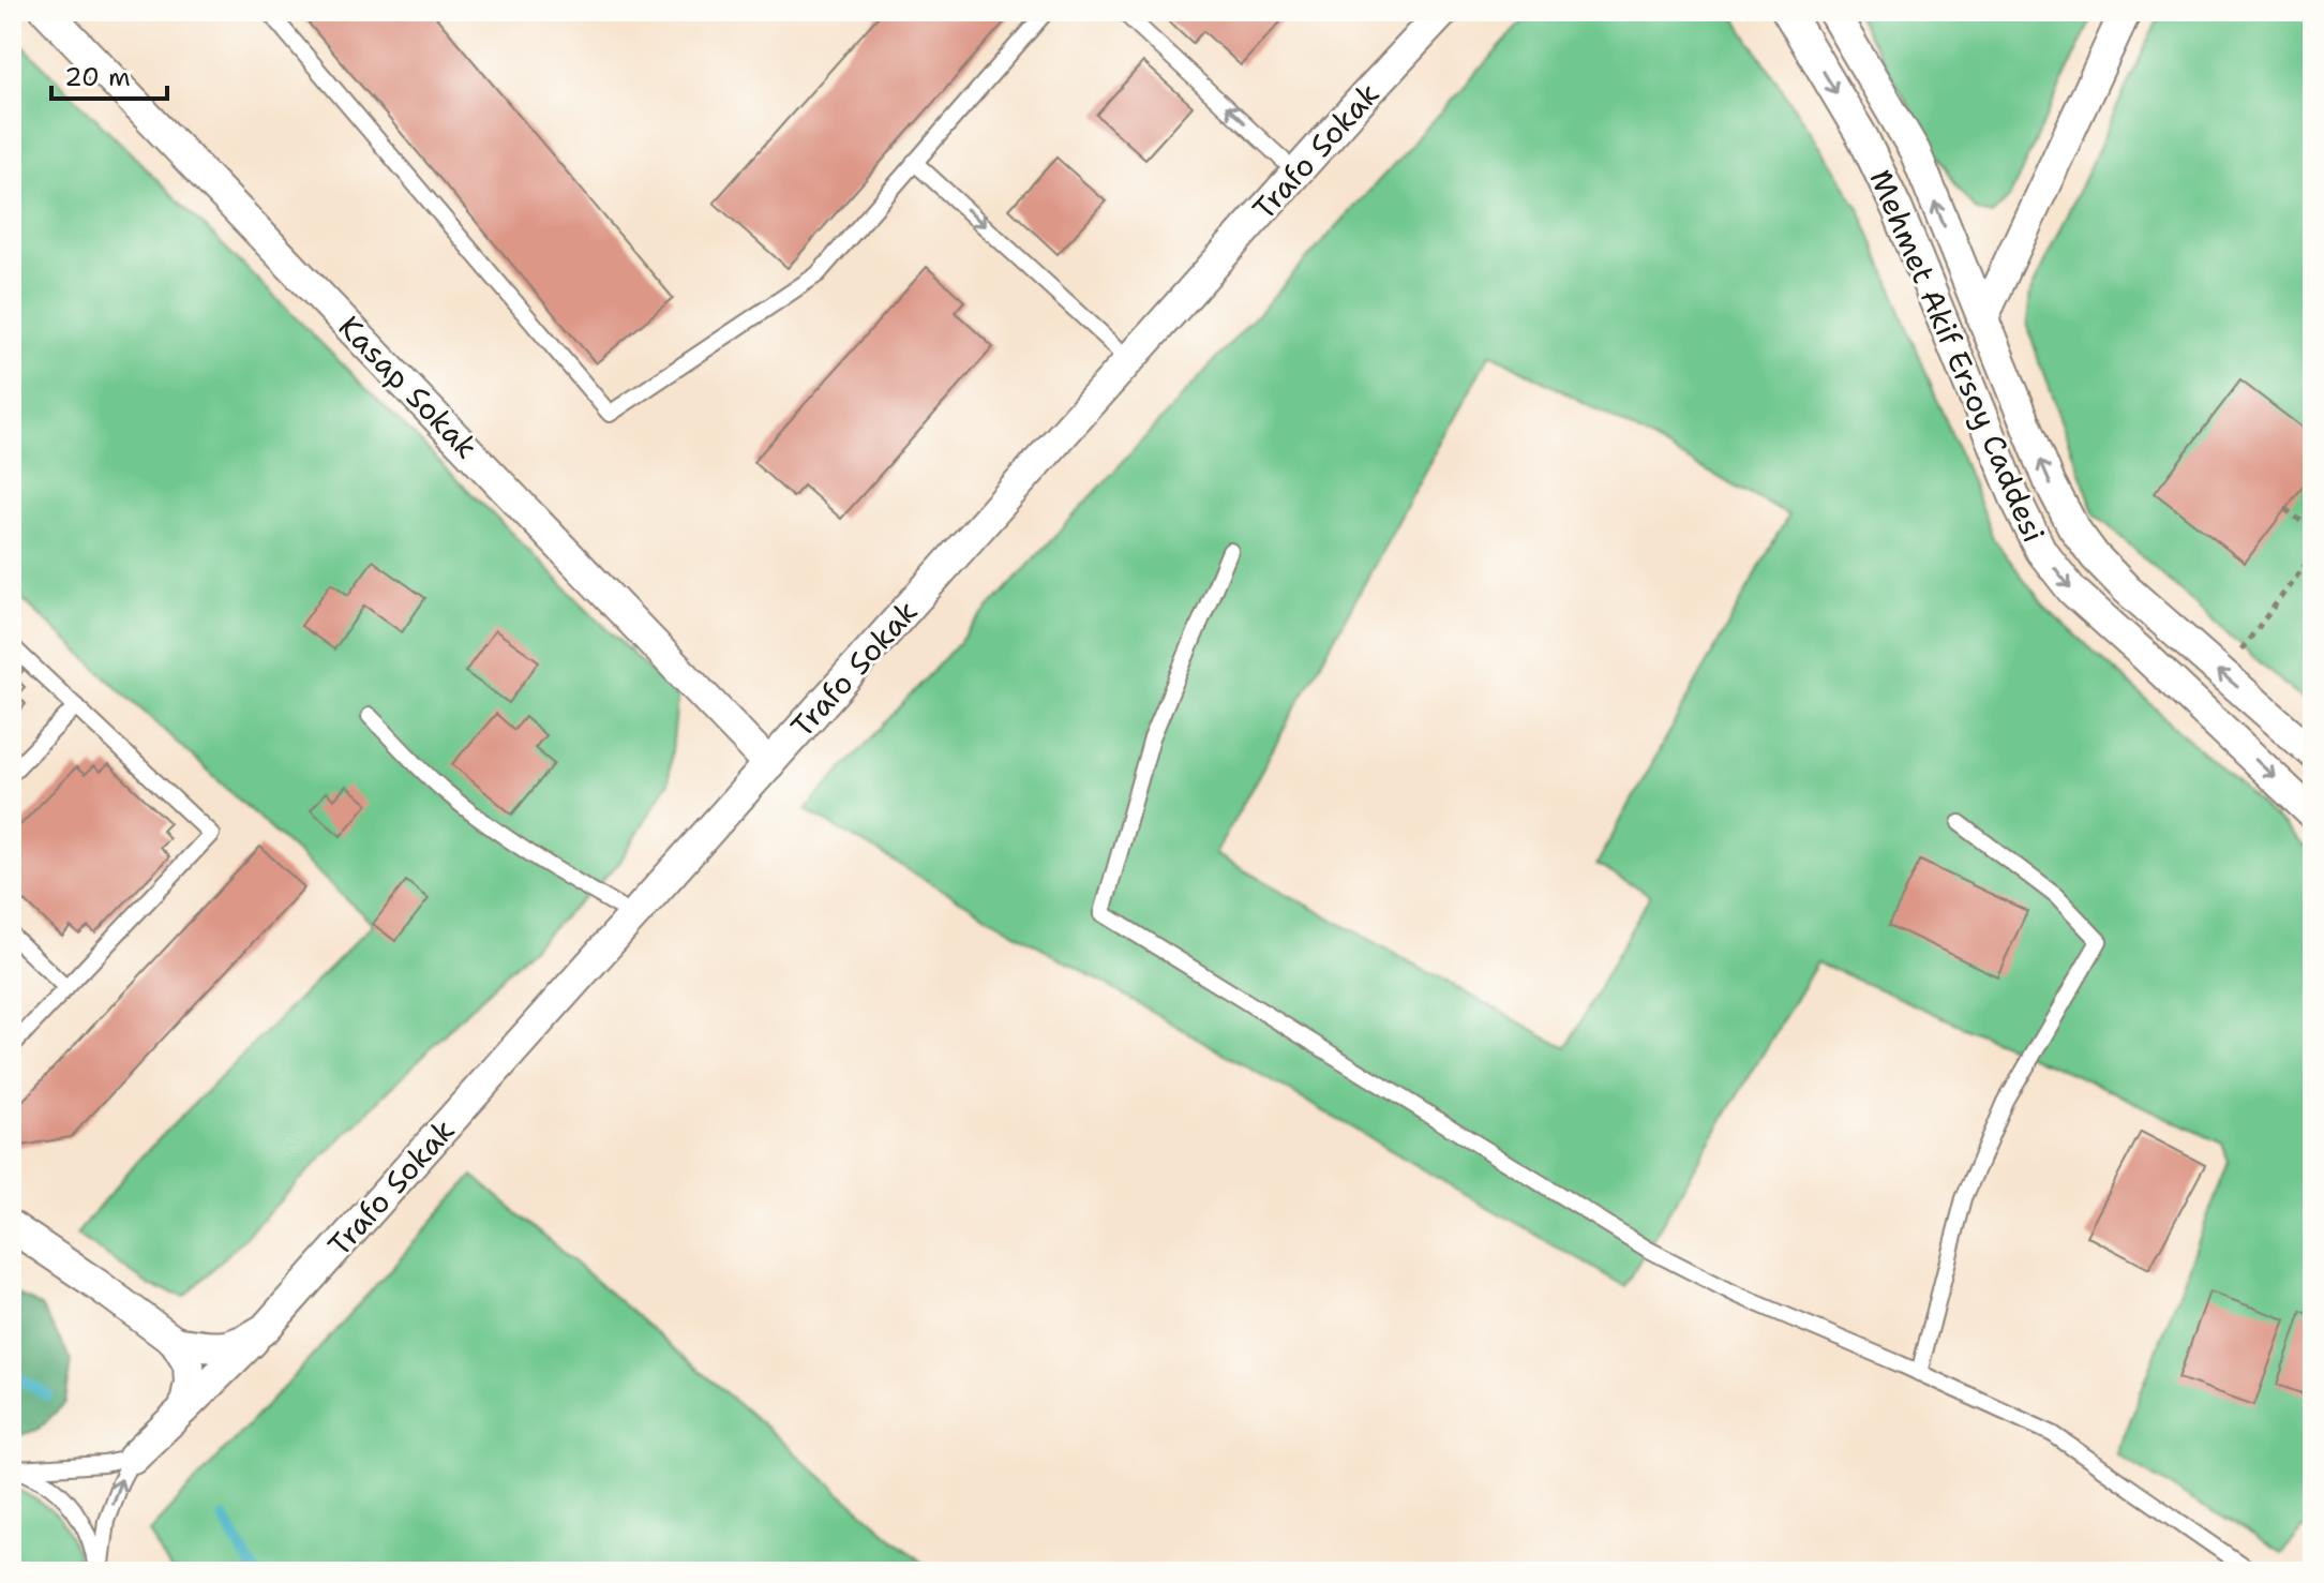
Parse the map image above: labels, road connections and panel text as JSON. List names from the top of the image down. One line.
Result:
{"streets":{"street":["Trafo Sokak","Mehmet Akif Ersoy Caddesi","Kasap Sokak"]},"crossings":[["Trafo Sokak","Kasap Sokak"]],"scale_bar":"20 m"}
